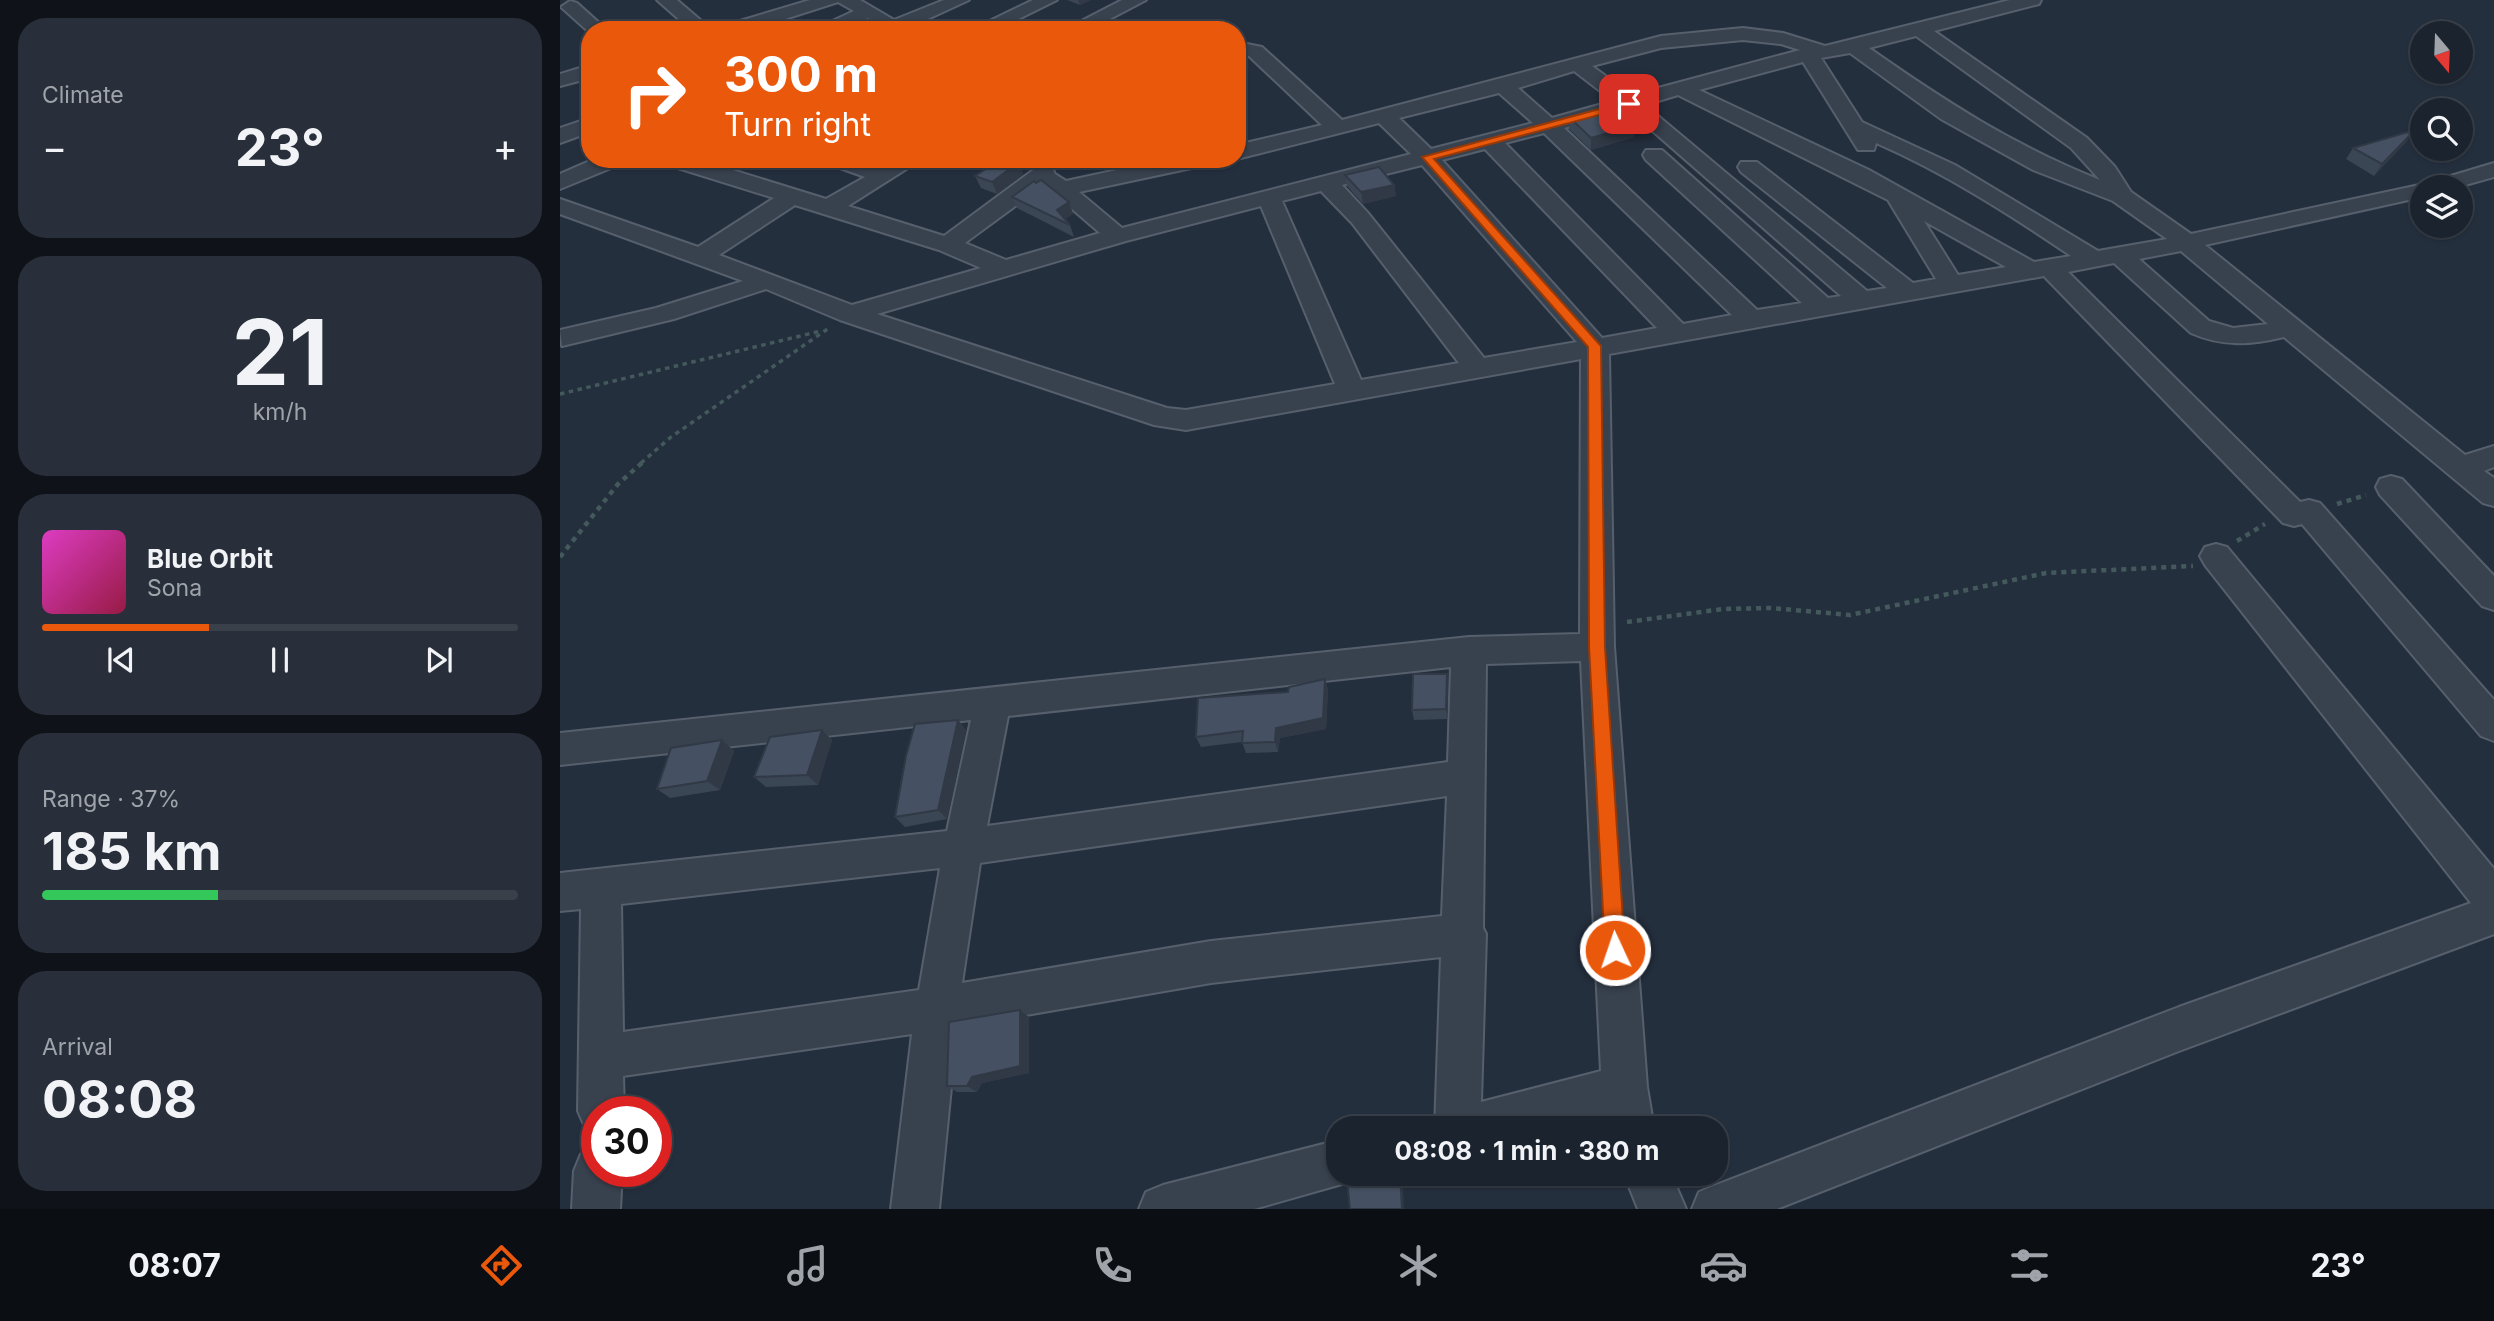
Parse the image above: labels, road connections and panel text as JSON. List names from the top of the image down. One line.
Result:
{"north":"bottom","page":{"tile":["Climate",["21","km/h"],["Range · 37%","185 km"],["Arrival","08:08"]],"turn":["300 m","Turn right"],"heat":["−","23°","+"],"song":["Blue Orbit","Sona"],"limit":"30","trip":"08:08 · 1 min · 380 m","tabs":["08:07","23°"]}}
